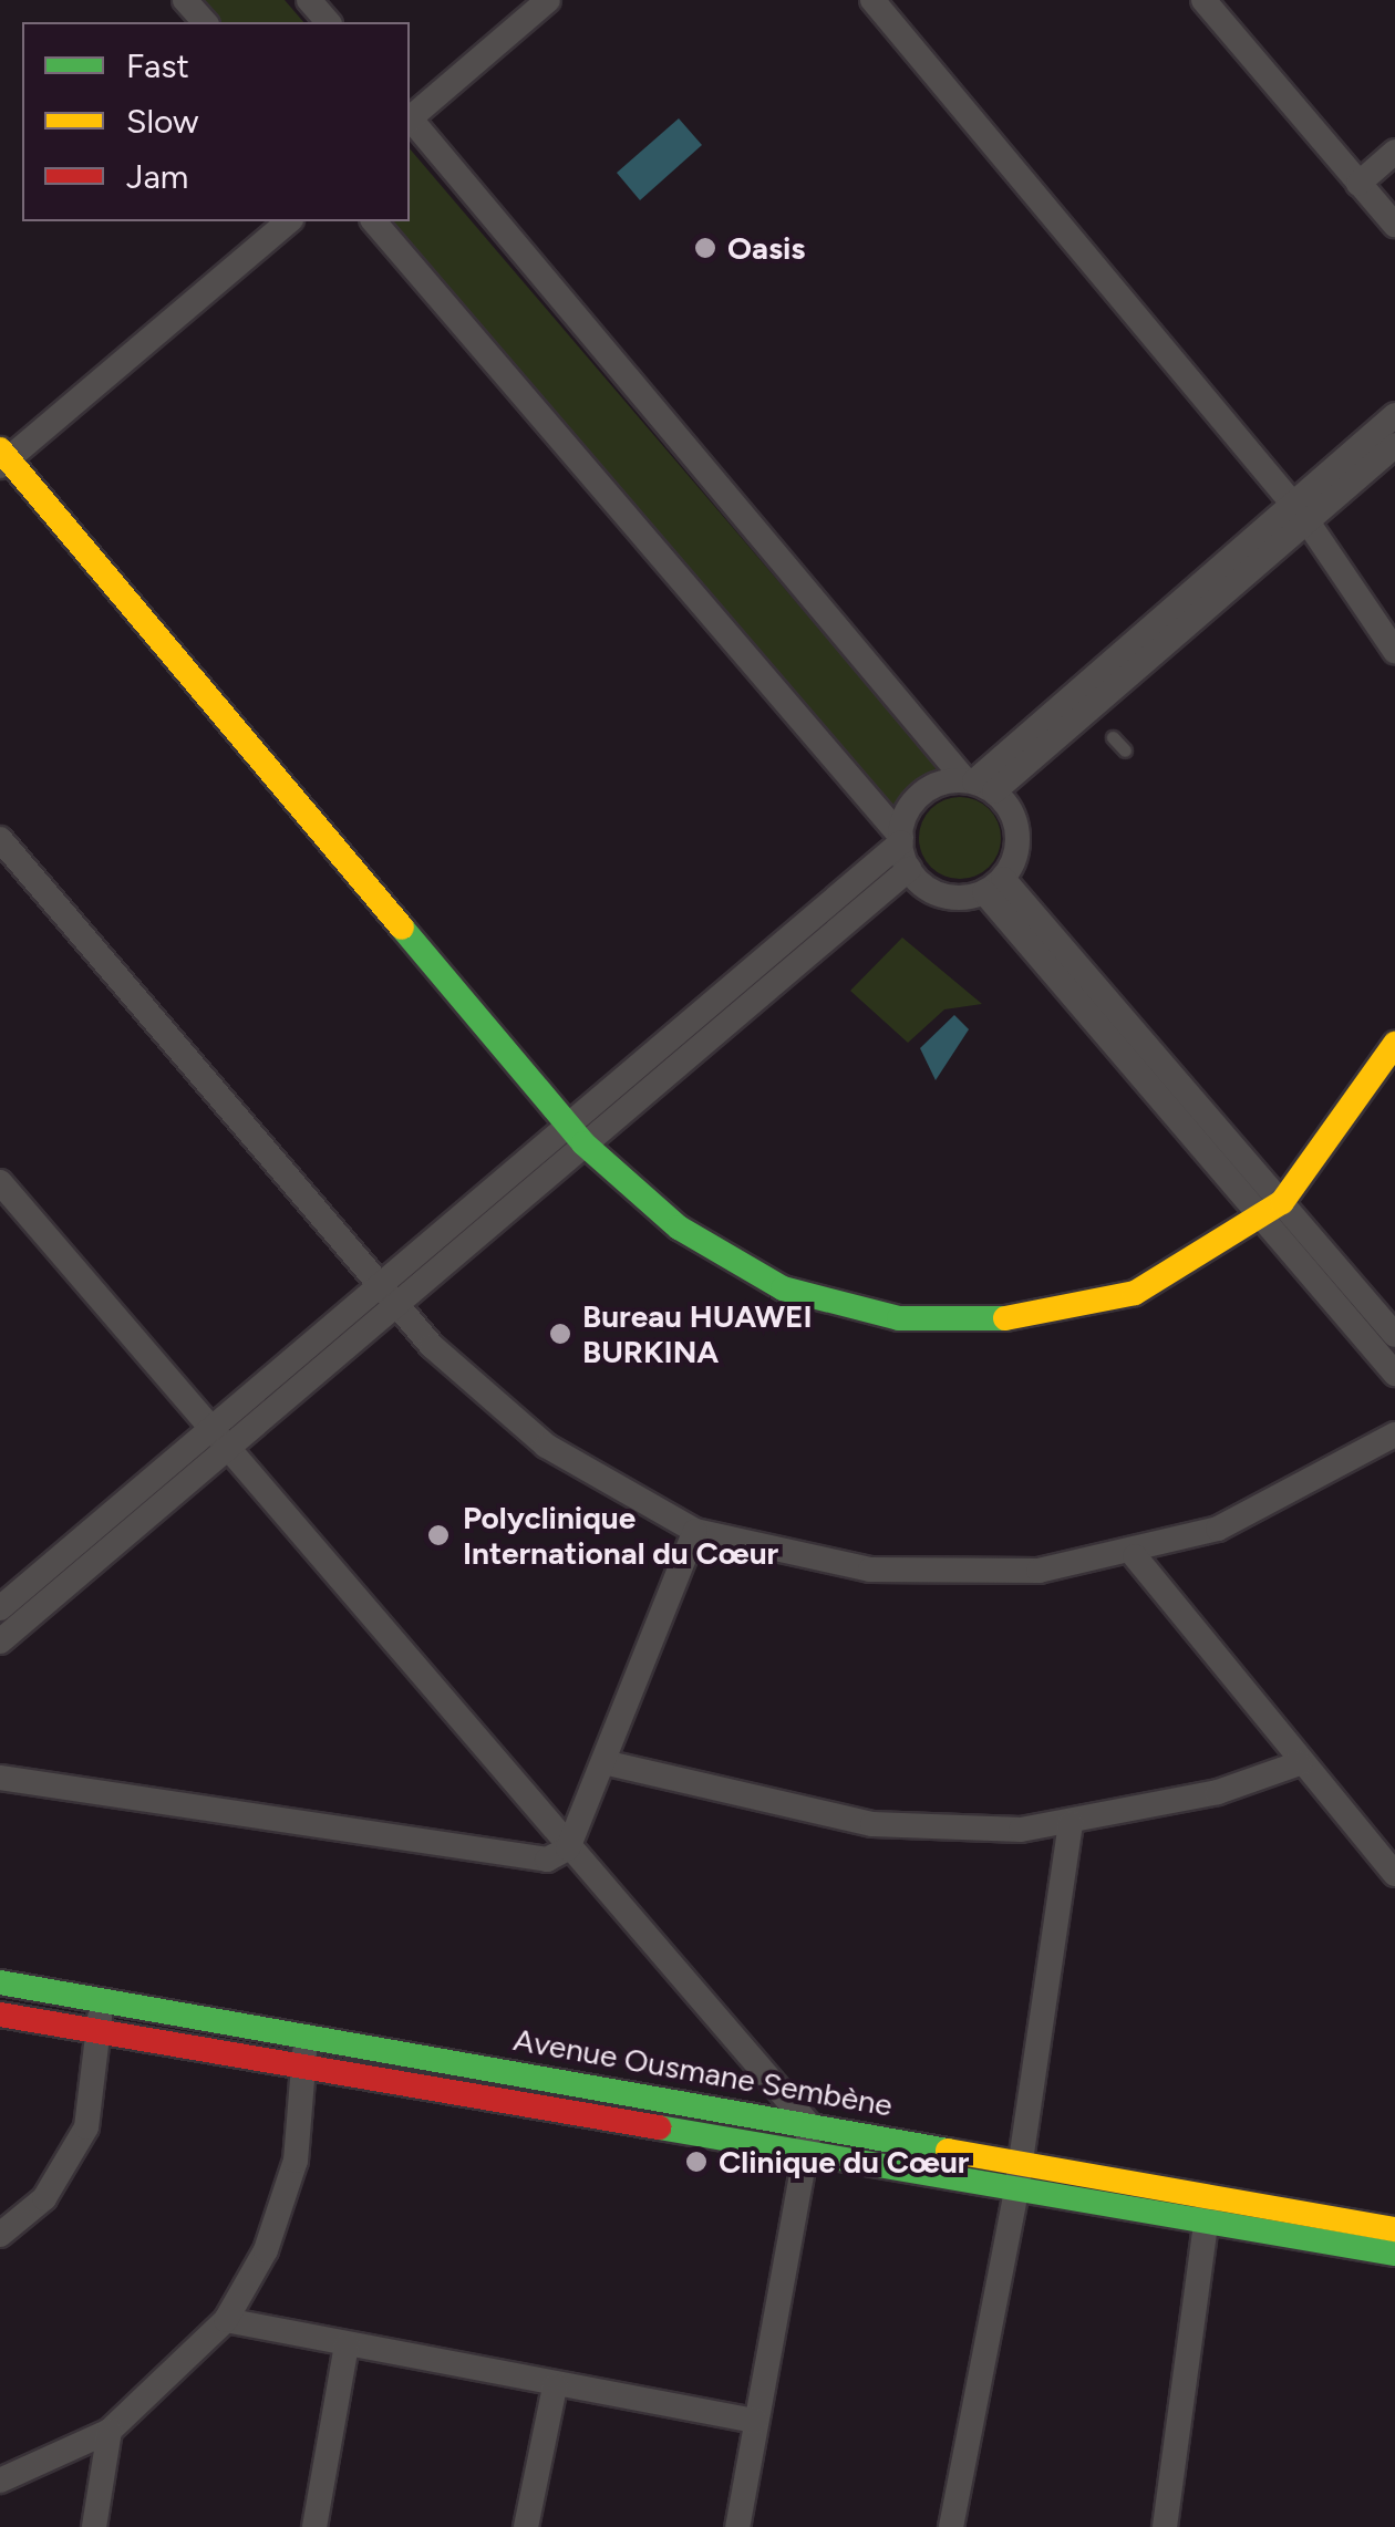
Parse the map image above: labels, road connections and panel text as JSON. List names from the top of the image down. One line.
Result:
{"streets":{"main road":["Avenue Ousmane Sembène"]},"places":["Oasis","Bureau HUAWEI BURKINA","Polyclinique International du Cœur","Clinique du Cœur"],"legend":["Fast","Slow","Jam"]}
